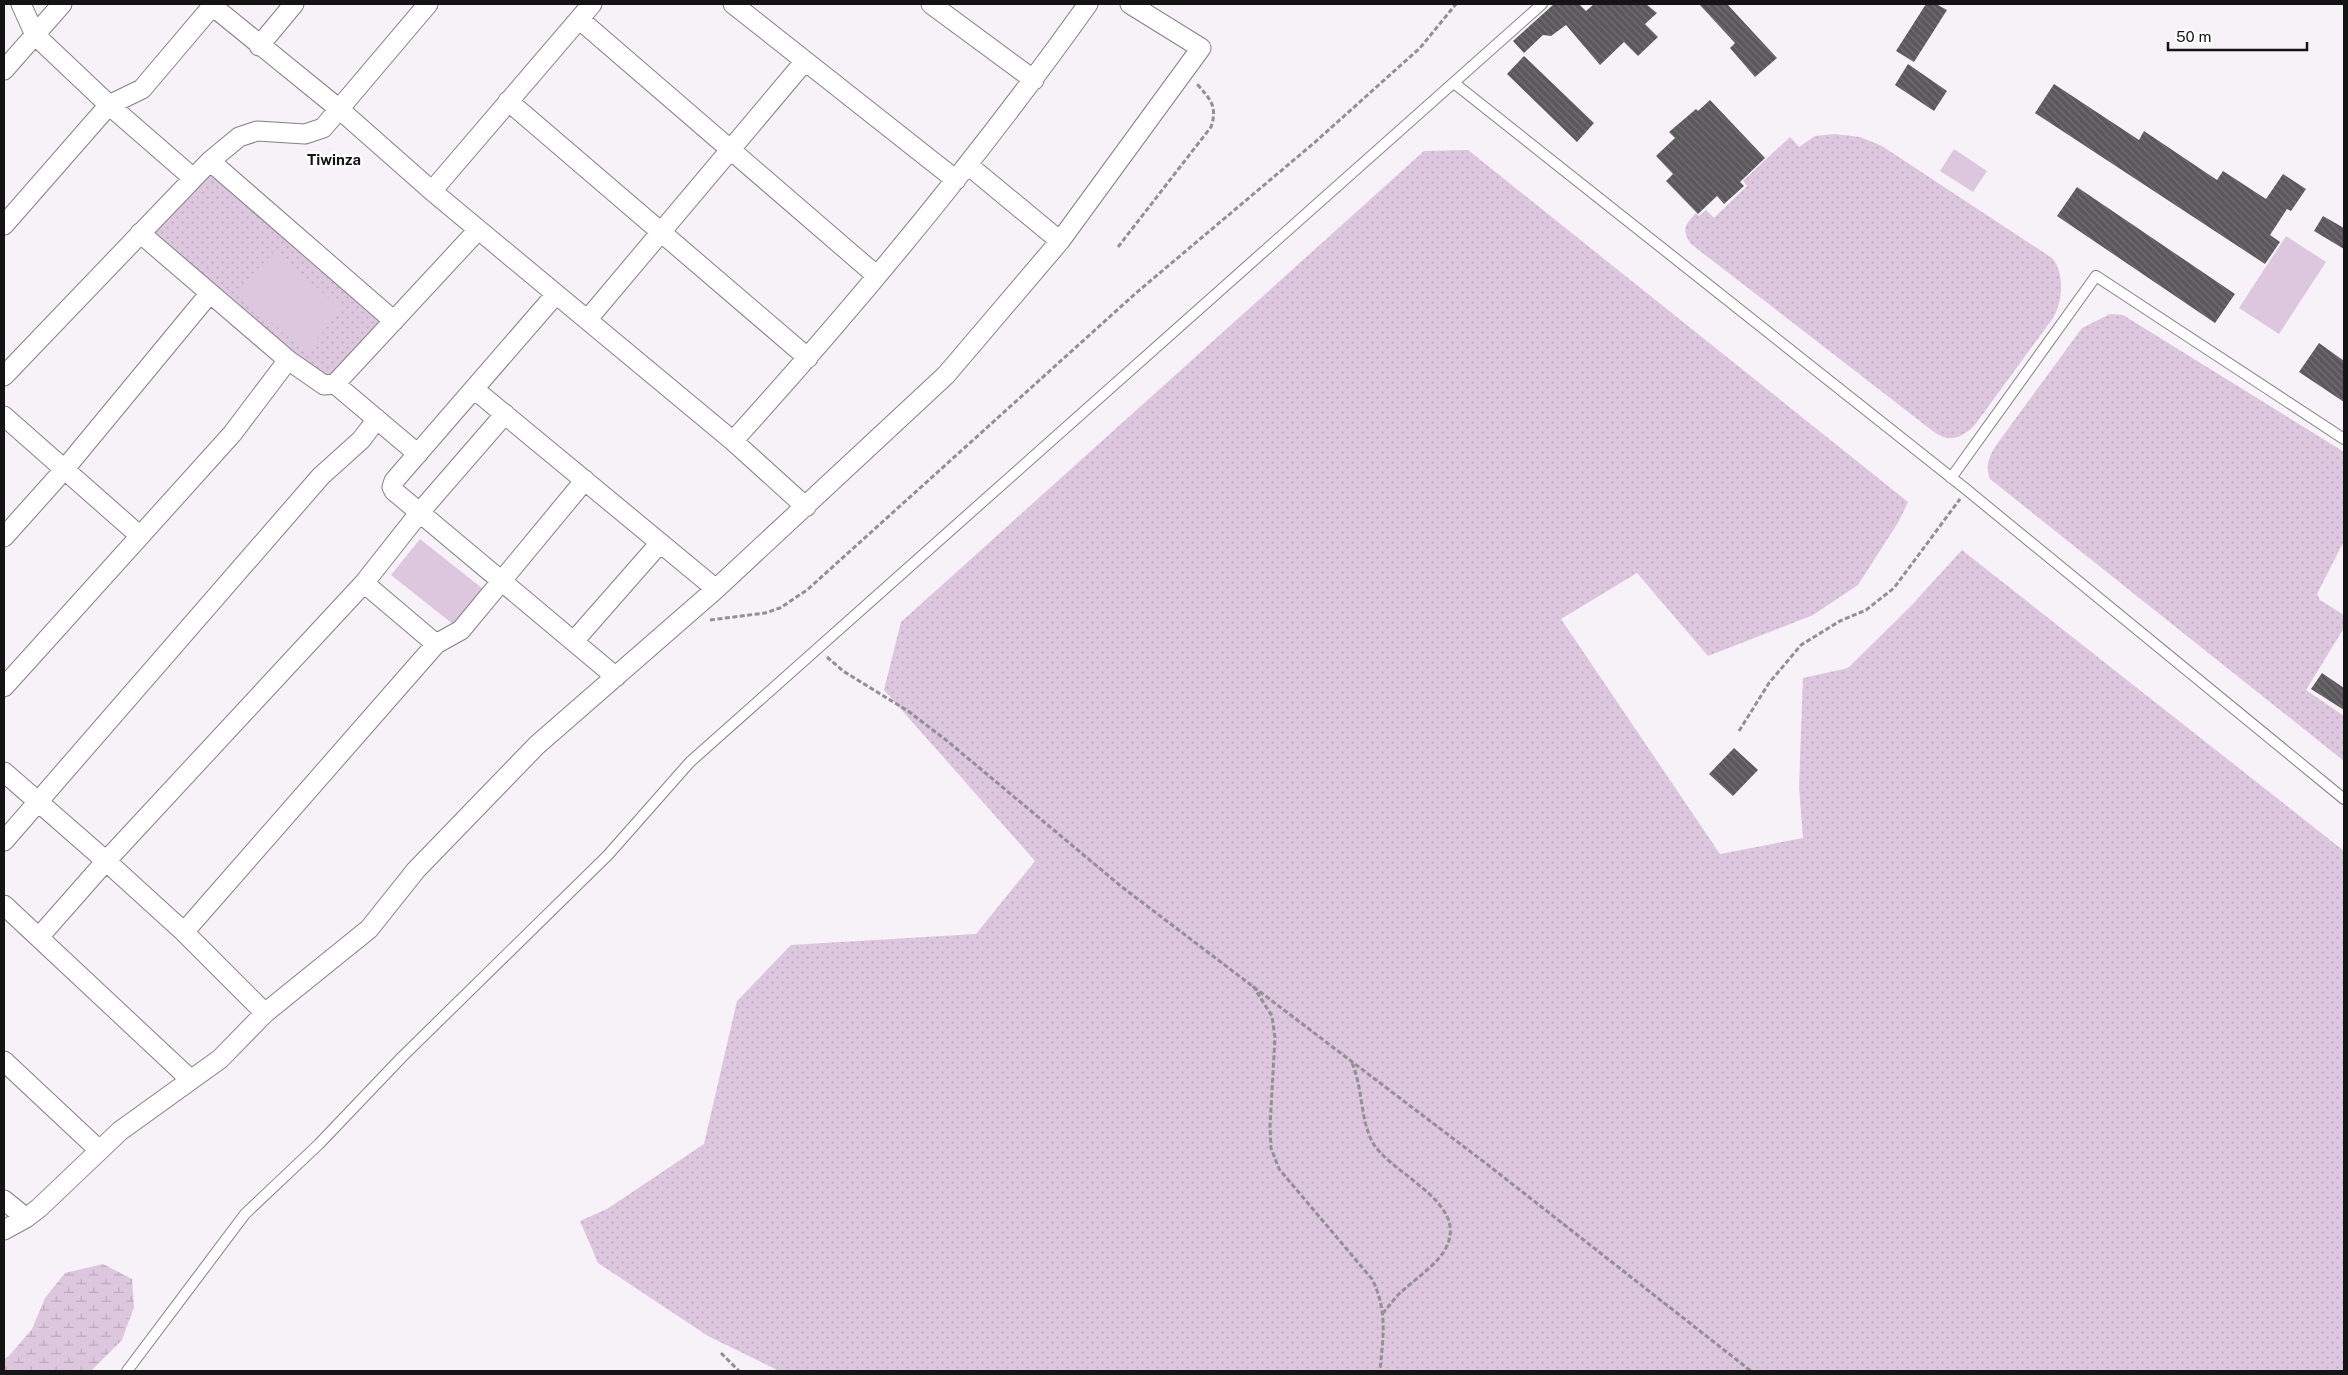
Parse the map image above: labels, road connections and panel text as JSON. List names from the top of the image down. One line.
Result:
{"districts":["Tiwinza"],"scale_bar":"50 m"}
